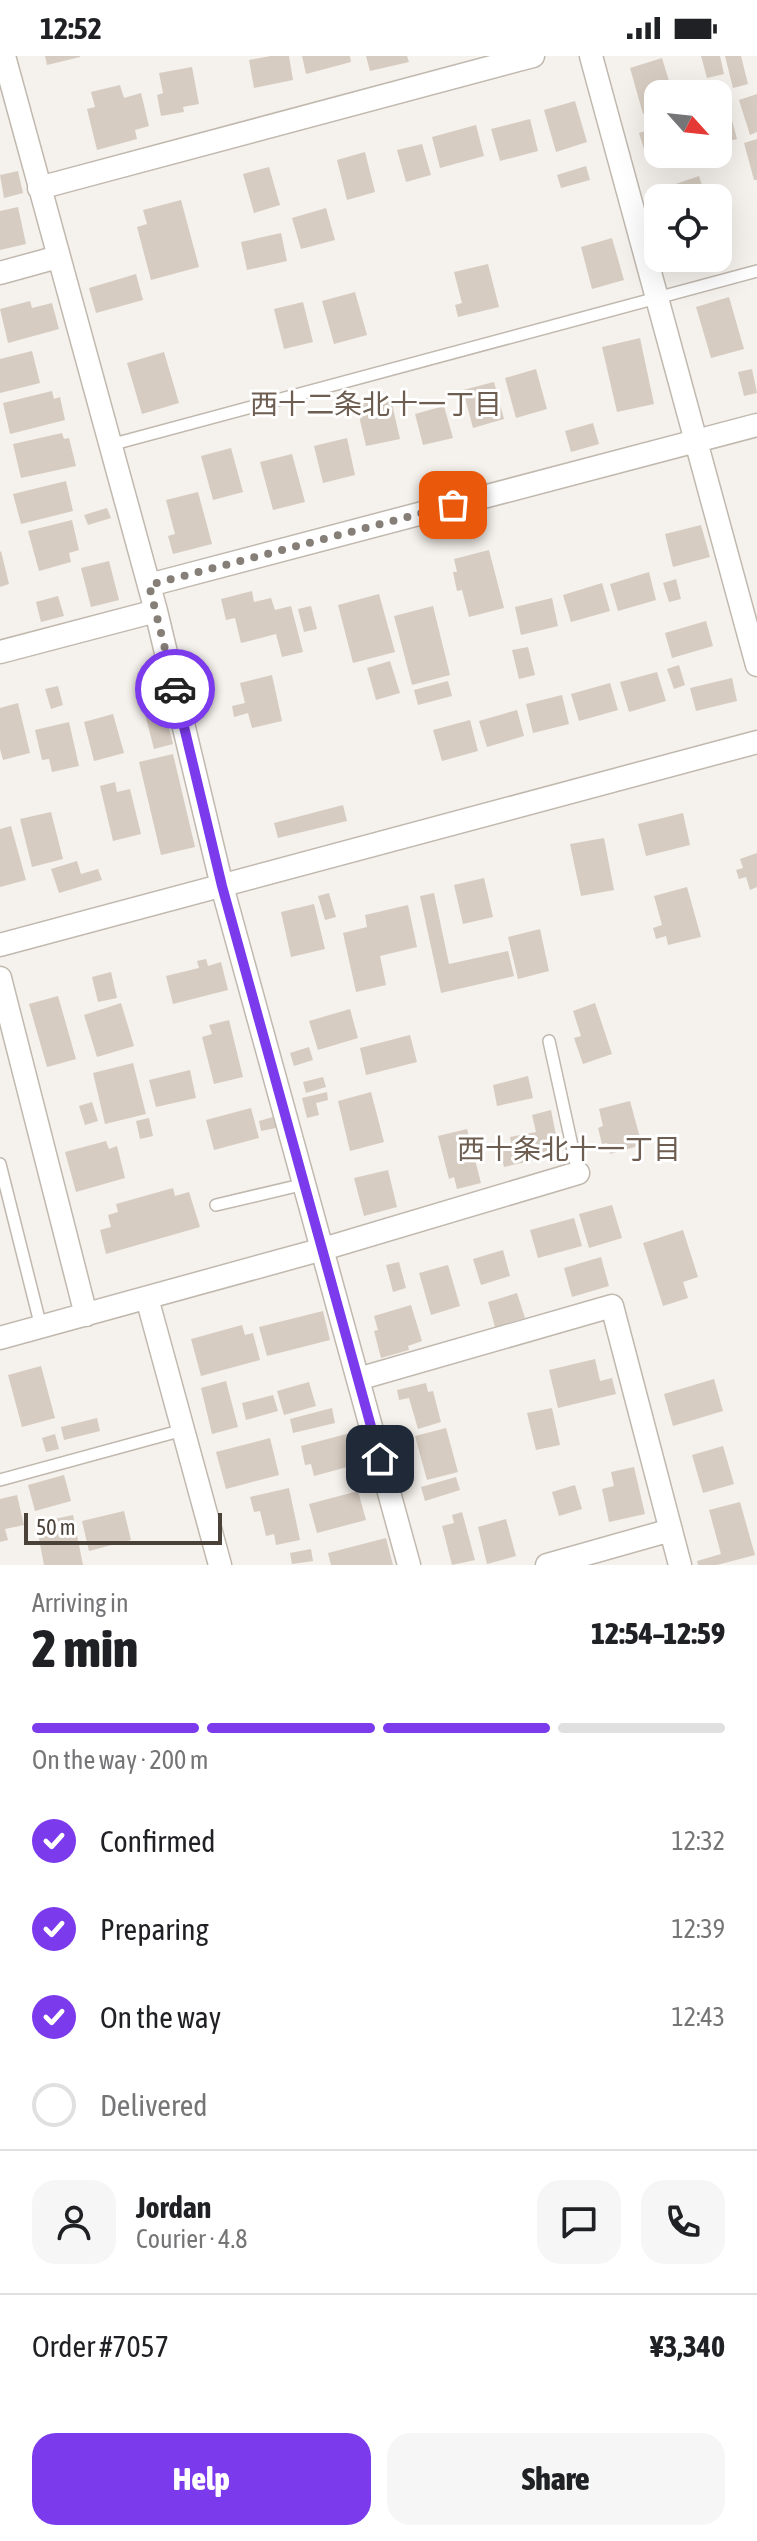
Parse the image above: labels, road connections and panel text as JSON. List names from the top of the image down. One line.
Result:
{"districts":["西十二条北十一丁目","西十条北十一丁目"],"scale_bar":"50 m","north":"bottom right","page":{"status":"12:52","scale":"50 m","heading":["2 min","Arriving in","12:54–12:59"],"panel":["Jordan","Courier · 4.8","Order #7057","¥3,340"],"bar":"On the way · 200 m","list":[["Confirmed","12:32"],["Preparing","12:39"],["On the way","12:43"],"Delivered"],"buttons":["Help","Share"]}}
